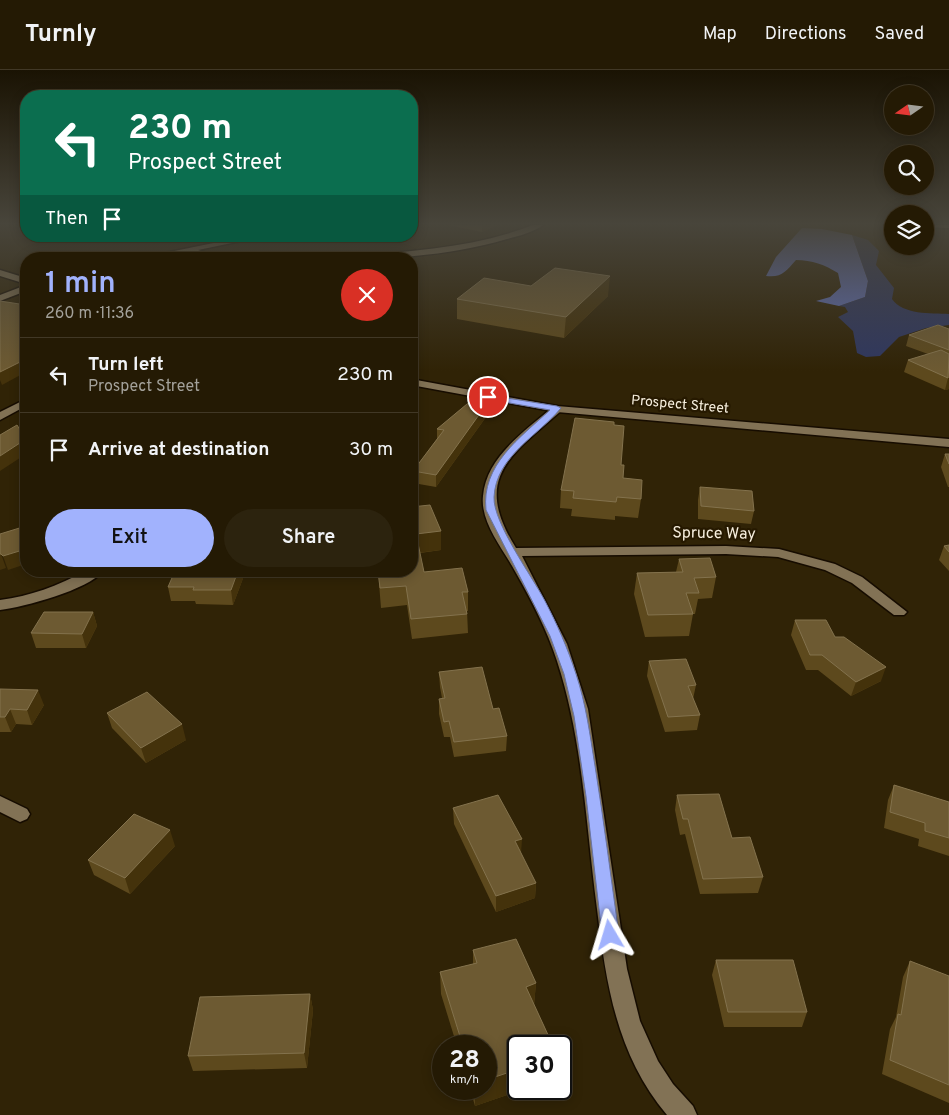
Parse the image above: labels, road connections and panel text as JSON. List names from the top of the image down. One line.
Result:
{"streets":{"street":["Prospect Street","Spruce Way"]},"north":"left","page":{"header":"Turnly","nav":["Map","Directions","Saved"],"turn":["230 m","Prospect Street"],"then":"Then","heading":["1 min","260 m · 11:36"],"list":[{"name":"Turn left","note":"Prospect Street","value":"230 m"},{"name":"Arrive at destination","value":"30 m"}],"buttons":["Exit","Share"],"speed":"28 km/h","limit":"30"}}
